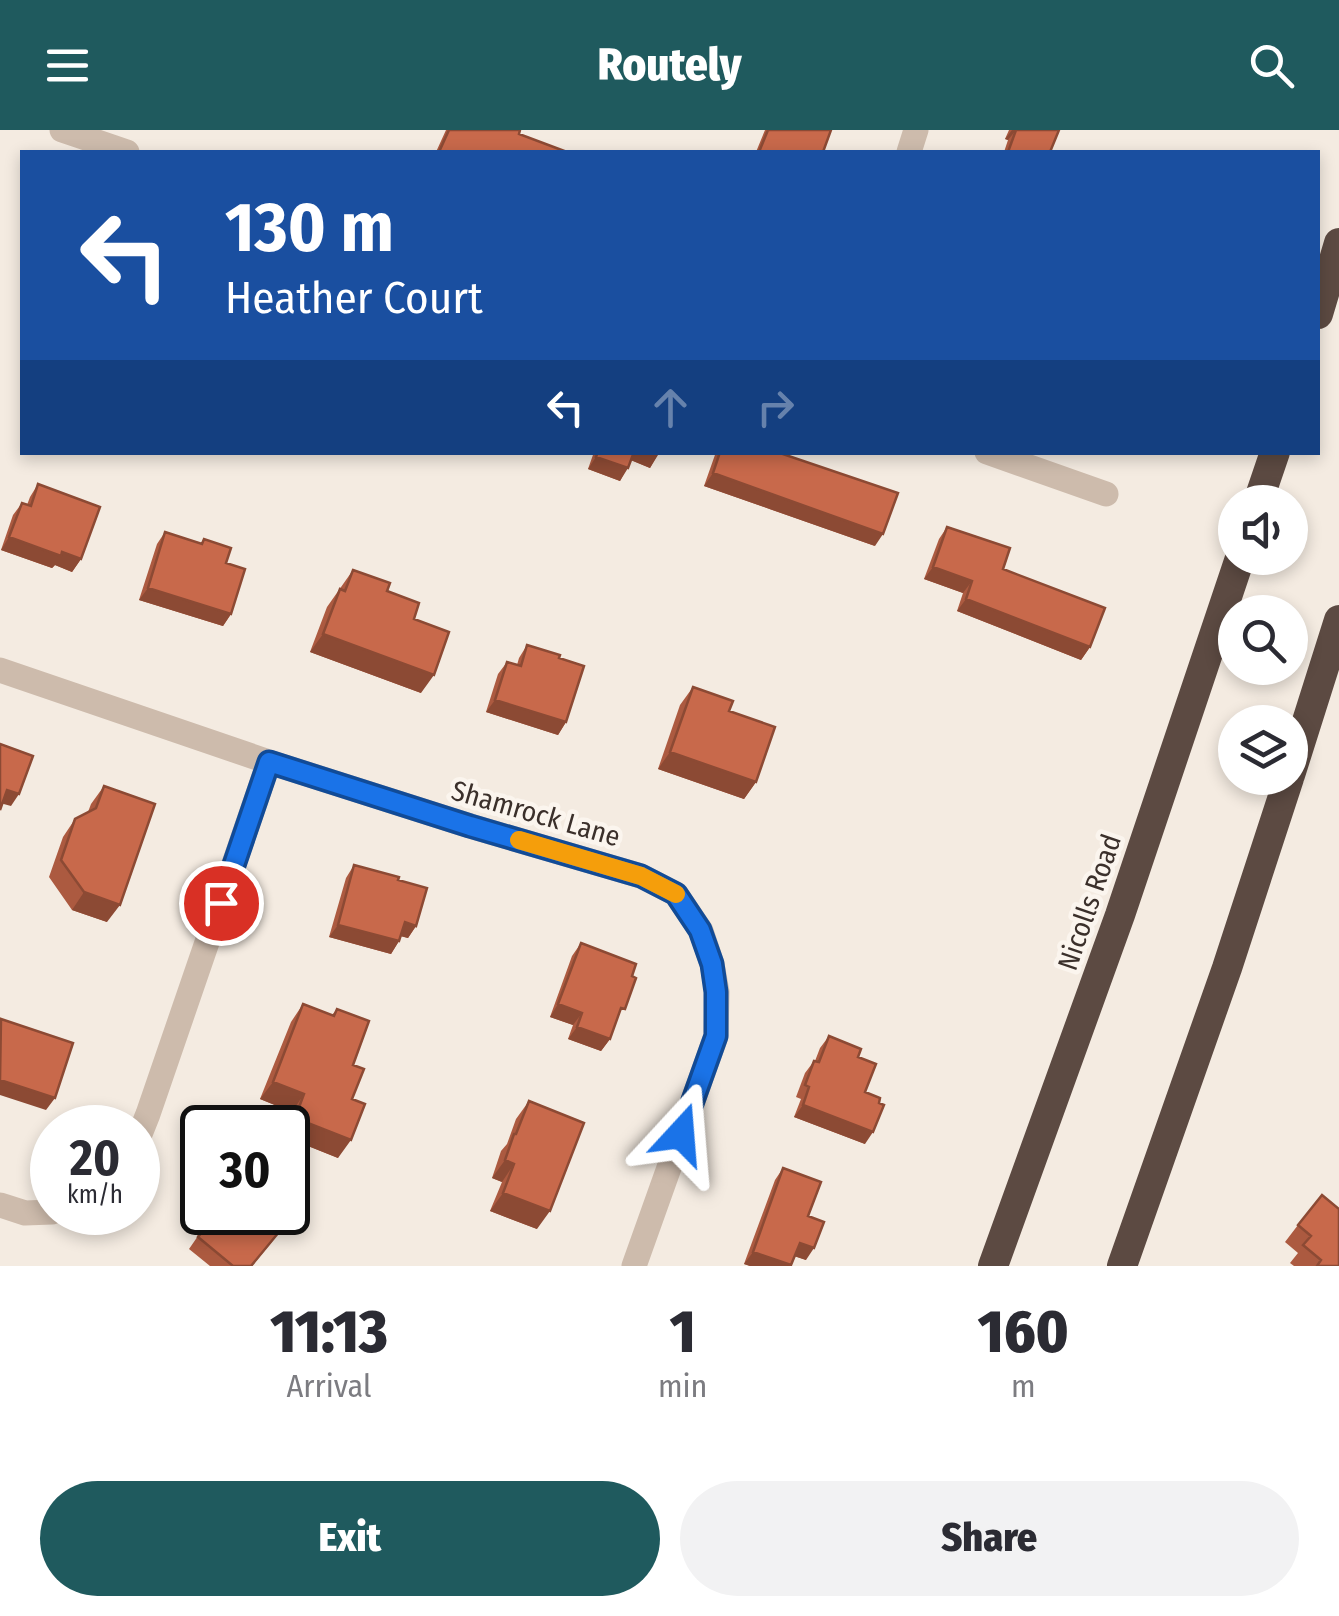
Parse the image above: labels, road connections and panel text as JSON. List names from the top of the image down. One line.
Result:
{"streets":{"highway":["Nicolls Road"],"street":["Shamrock Lane"]},"page":{"header":"Routely","turn":["130 m","Heather Court"],"speed":"20 km/h","limit":"30","eta":["11:13","Arrival","1","min","160","m"],"buttons":["Exit","Share"]}}
